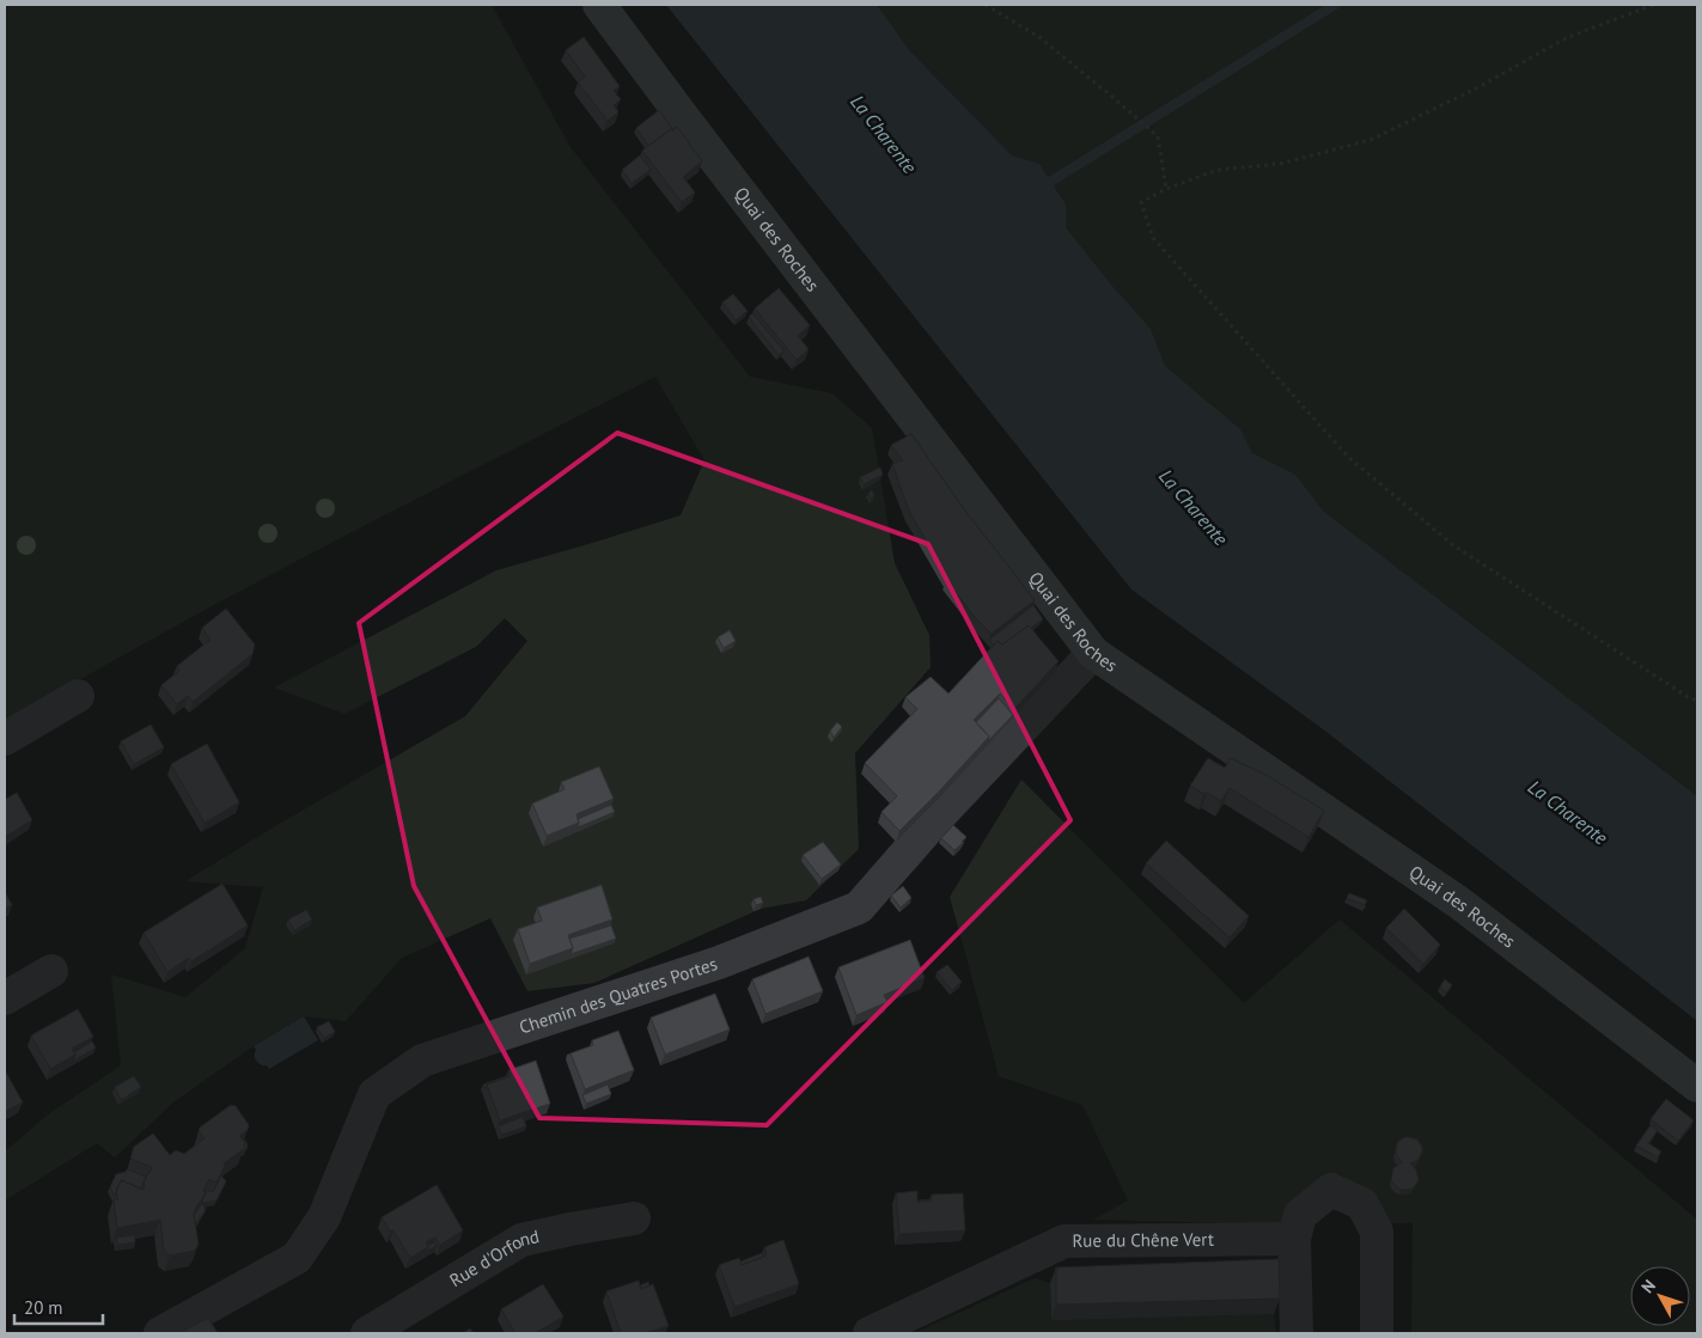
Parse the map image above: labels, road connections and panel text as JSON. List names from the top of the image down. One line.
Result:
{"streets":{"street":["Quai des Roches","Chemin des Quatres Portes","Rue du Chêne Vert","Rue d'Orfond"]},"crossings":[["Quai des Roches","Chemin des Quatres Portes"]],"water":["La Charente"],"scale_bar":"20 m","north":"top left"}
